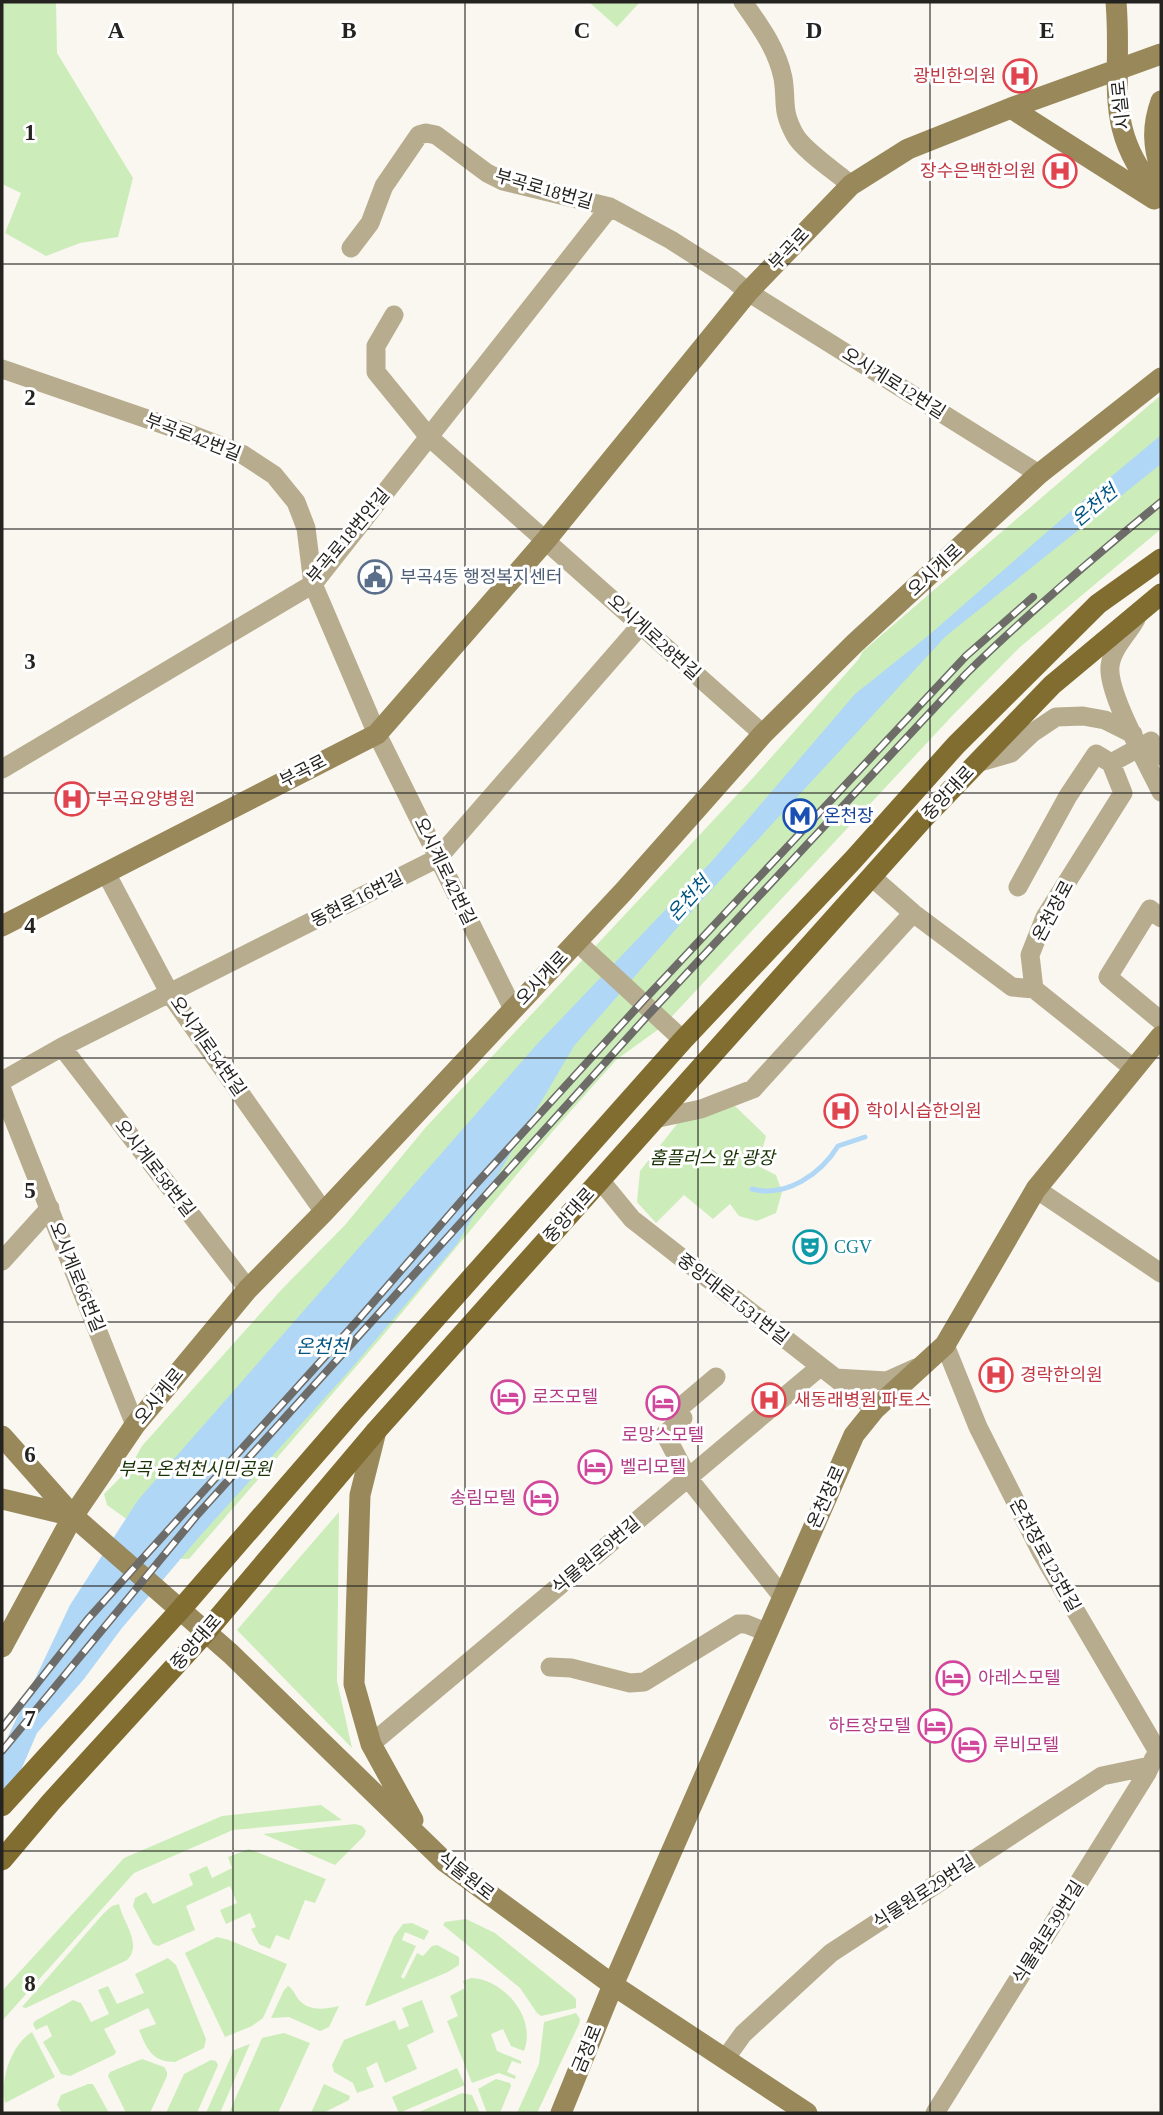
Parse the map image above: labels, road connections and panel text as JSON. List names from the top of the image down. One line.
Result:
{"streets":{"main road":["시실로","부곡로","오시게로","중앙대로","온천장로","식물원로","금정로"],"street":["부곡로18번길","오시게로12번길","부곡로42번길","부곡로18번안길","오시게로28번길","오시게로42번길","동현로16번길","오시게로54번길","오시게로58번길","오시게로66번길","중앙대로1531번길","식물원로9번길","온천장로125번길","식물원로29번길","식물원로39번길"]},"crossings":[["시실로","부곡로"],["부곡로18번길","부곡로"],["부곡로18번길","오시게로12번길"],["부곡로18번길","부곡로18번안길"],["부곡로","오시게로12번길"],["부곡로","부곡로42번길"],["부곡로","오시게로28번길"],["부곡로","오시게로42번길"],["부곡로","오시게로54번길"],["오시게로12번길","오시게로"],["부곡로42번길","부곡로18번안길"],["부곡로42번길","오시게로42번길"],["오시게로","오시게로28번길"],["오시게로","오시게로42번길"],["오시게로","오시게로54번길"],["오시게로","오시게로58번길"],["오시게로","오시게로66번길"],["오시게로","식물원로"],["오시게로28번길","동현로16번길"],["중앙대로","중앙대로1531번길"],["중앙대로","식물원로"],["오시게로42번길","동현로16번길"],["동현로16번길","오시게로54번길"],["동현로16번길","오시게로58번길"],["온천장로","중앙대로1531번길"],["온천장로","온천장로125번길"],["온천장로","식물원로"],["온천장로","금정로"],["중앙대로1531번길","식물원로9번길"],["온천장로125번길","식물원로29번길"],["온천장로125번길","식물원로39번길"],["식물원로","식물원로29번길"],["식물원로","금정로"],["식물원로29번길","식물원로39번길"]],"water":["온천천"],"parks":["홈플러스 앞 광장","부곡 온천천시민공원"],"places":{"hospital":["광빈한의원","장수은백한의원","부곡요양병원","학이시습한의원","경락한의원","새동래병원 파토스"],"public building":["부곡4동 행정복지센터"],"metro station":["온천장"],"theatre":["CGV"],"hotel":["로즈모텔","로망스모텔","벨리모텔","송림모텔","아레스모텔","하트장모텔","루비모텔"]},"grid":{"columns":["A","B","C","D","E"],"rows":["1","2","3","4","5","6","7","8"]}}
